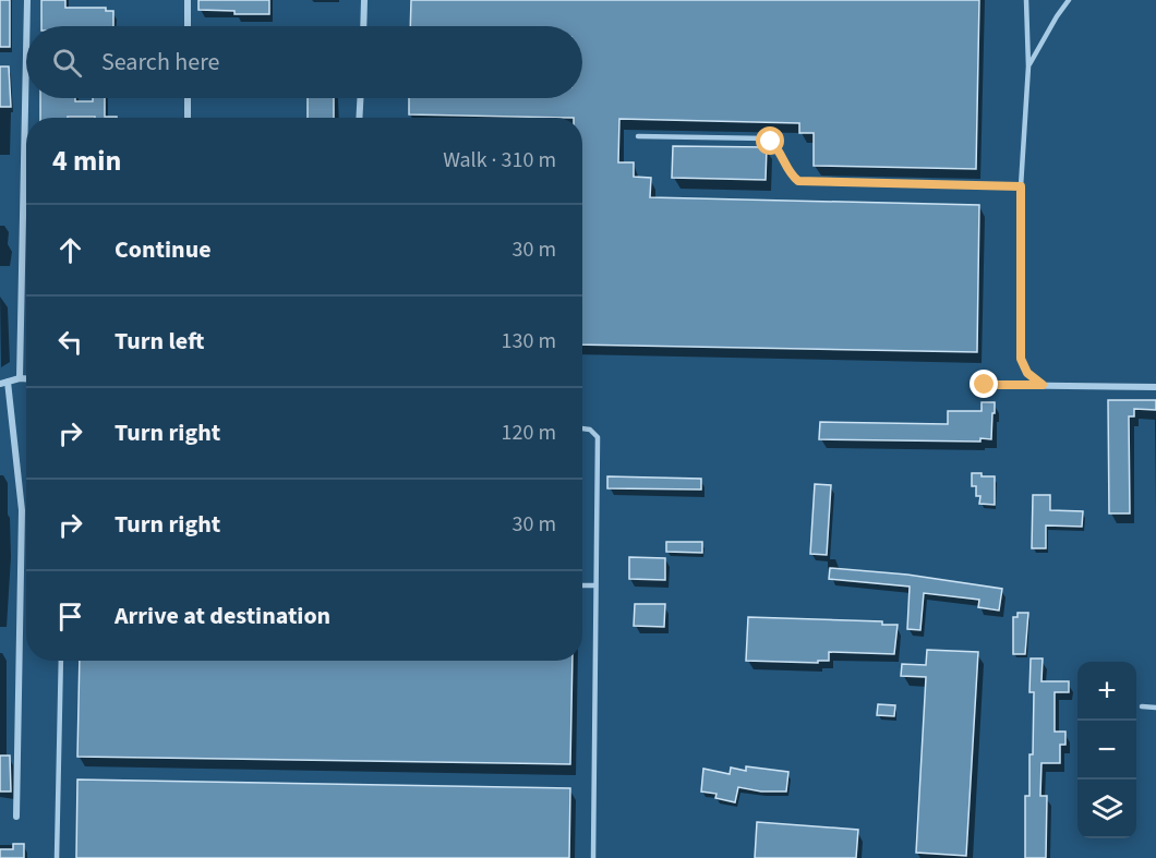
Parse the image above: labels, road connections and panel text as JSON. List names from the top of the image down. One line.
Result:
{"page":{"search":"Search here","heading":["4 min","Walk · 310 m"],"list":[["Continue","30 m"],["Turn left","130 m"],["Turn right","120 m"],["Turn right","30 m"],"Arrive at destination"],"map_buttons":["+","−"]}}
